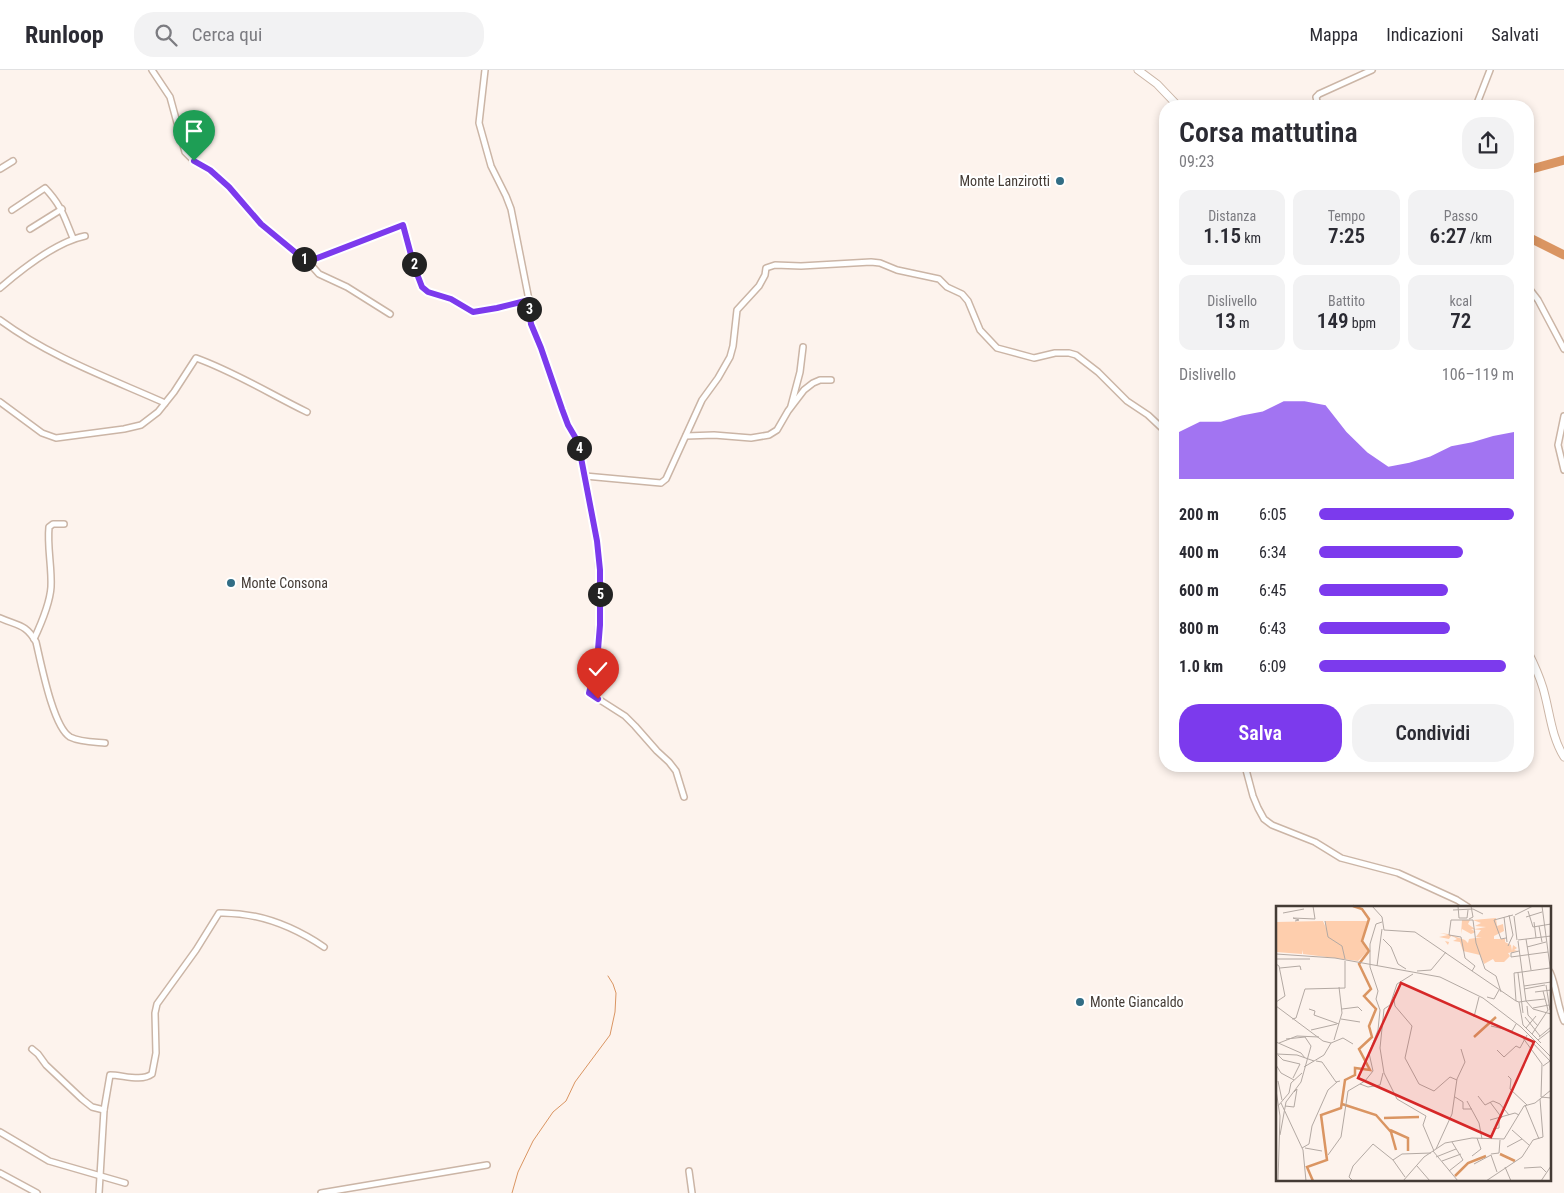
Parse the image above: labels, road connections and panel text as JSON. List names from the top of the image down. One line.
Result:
{"places":["Monte Lanzirotti","Monte Consona","Monte Giancaldo"],"page":{"header":"Runloop","search":"Cerca qui","nav":["Mappa","Indicazioni","Salvati"],"heading":["Corsa mattutina","09:23"],"stats":[["Distanza","1.15 km"],["Tempo","7:25"],["Passo","6:27 /km"],["Dislivello","13 m"],["Battito","149 bpm"],["kcal","72"]],"pins":["1","2","3","4","5"],"chart":["Dislivello","106–119 m"],"list":[{"name":"200 m","note":"6:05"},{"name":"400 m","note":"6:34"},{"name":"600 m","note":"6:45"},{"name":"800 m","note":"6:43"},{"name":"1.0 km","note":"6:09"}],"buttons":["Salva","Condividi"]}}
